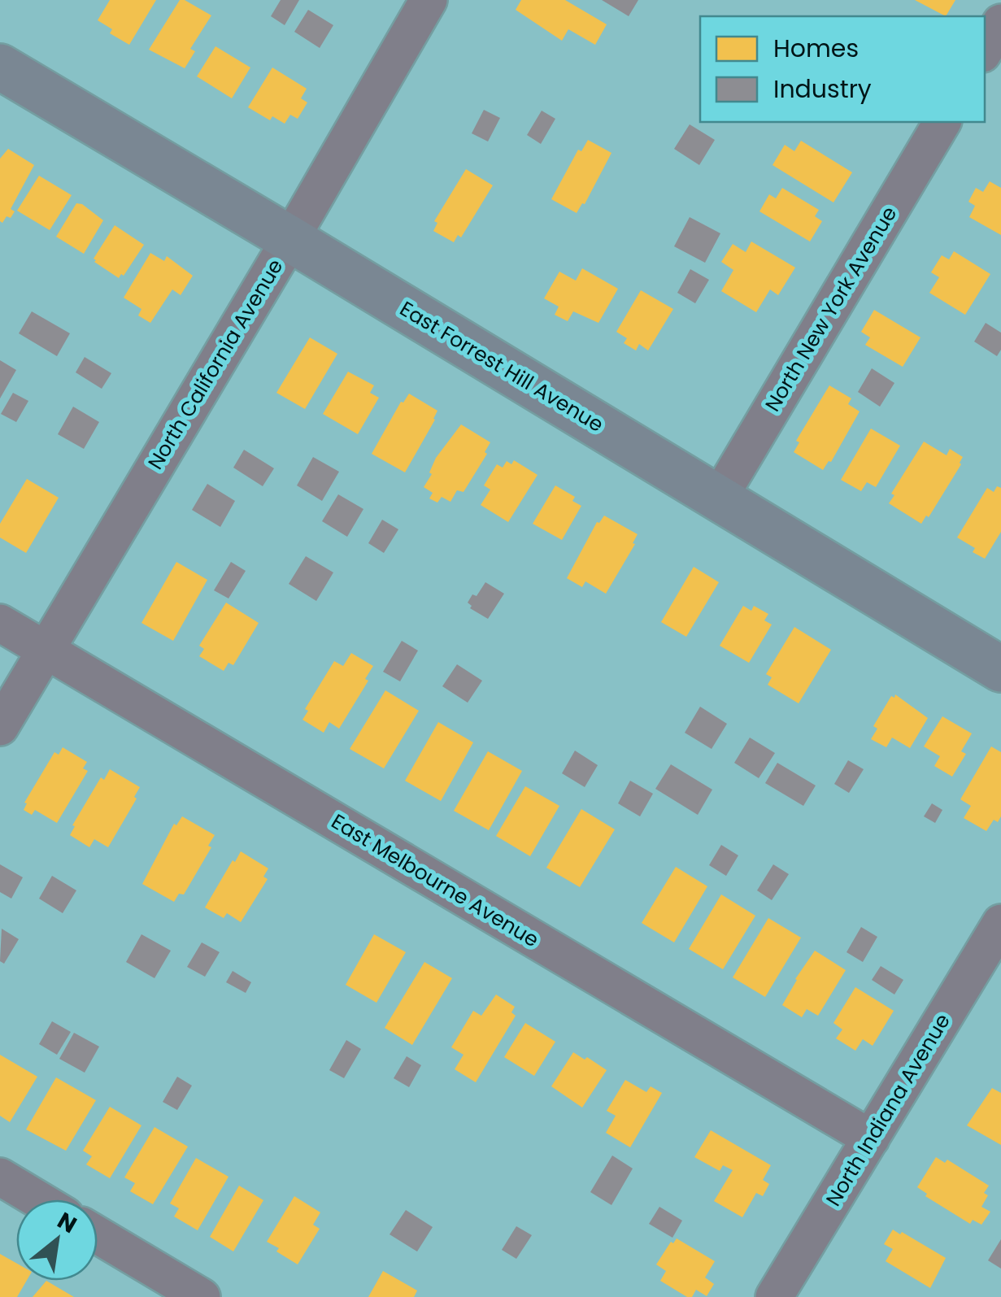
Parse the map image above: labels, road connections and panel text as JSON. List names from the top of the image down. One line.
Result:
{"streets":{"main road":["East Forrest Hill Avenue"],"street":["North New York Avenue","North California Avenue","East Melbourne Avenue","North Indiana Avenue"]},"crossings":[["North New York Avenue","East Forrest Hill Avenue"],["North California Avenue","East Forrest Hill Avenue"],["North California Avenue","East Melbourne Avenue"],["East Melbourne Avenue","North Indiana Avenue"]],"legend":["Homes","Industry"],"north":"top right"}
